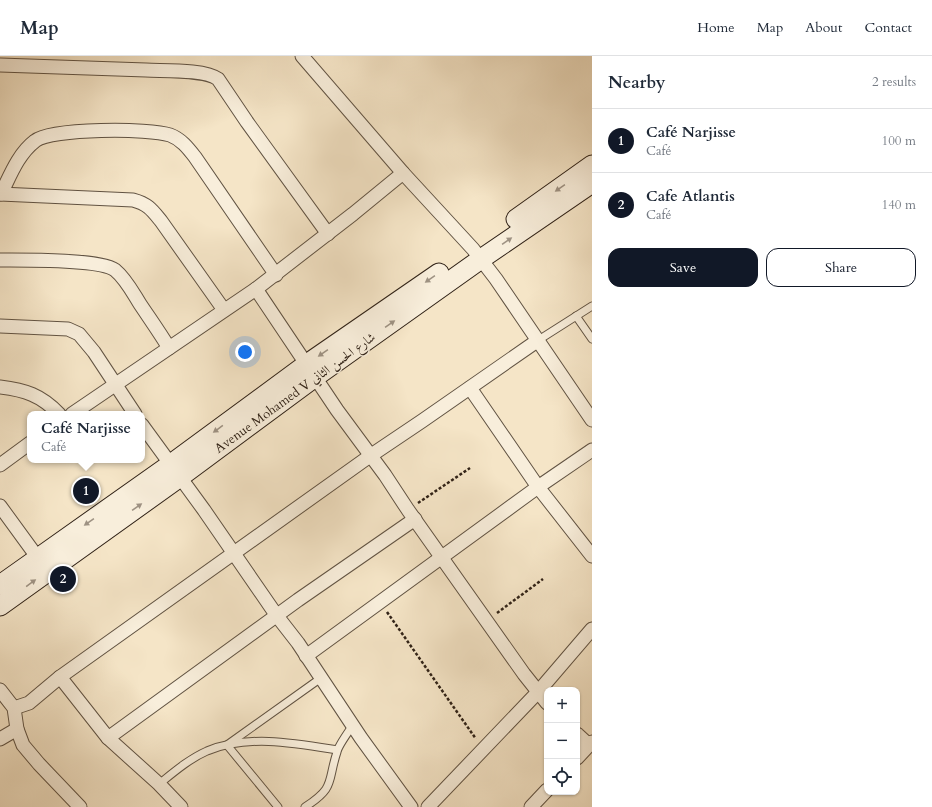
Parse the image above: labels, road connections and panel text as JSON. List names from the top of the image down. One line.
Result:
{"streets":{"main road":["Avenue Mohamed V شارع الحسن الثاني"]},"page":{"header":"Map","nav":["Home","Map","About","Contact"],"heading":["Nearby","2 results"],"list":[{"mark":"1","name":"Café Narjisse","note":"Café","value":"100 m"},{"mark":"2","name":"Cafe Atlantis","note":"Café","value":"140 m"}],"buttons":["Save","Share"],"popup":["Café Narjisse","Café"],"pins":["1","2"],"map_buttons":["+","−"]}}
